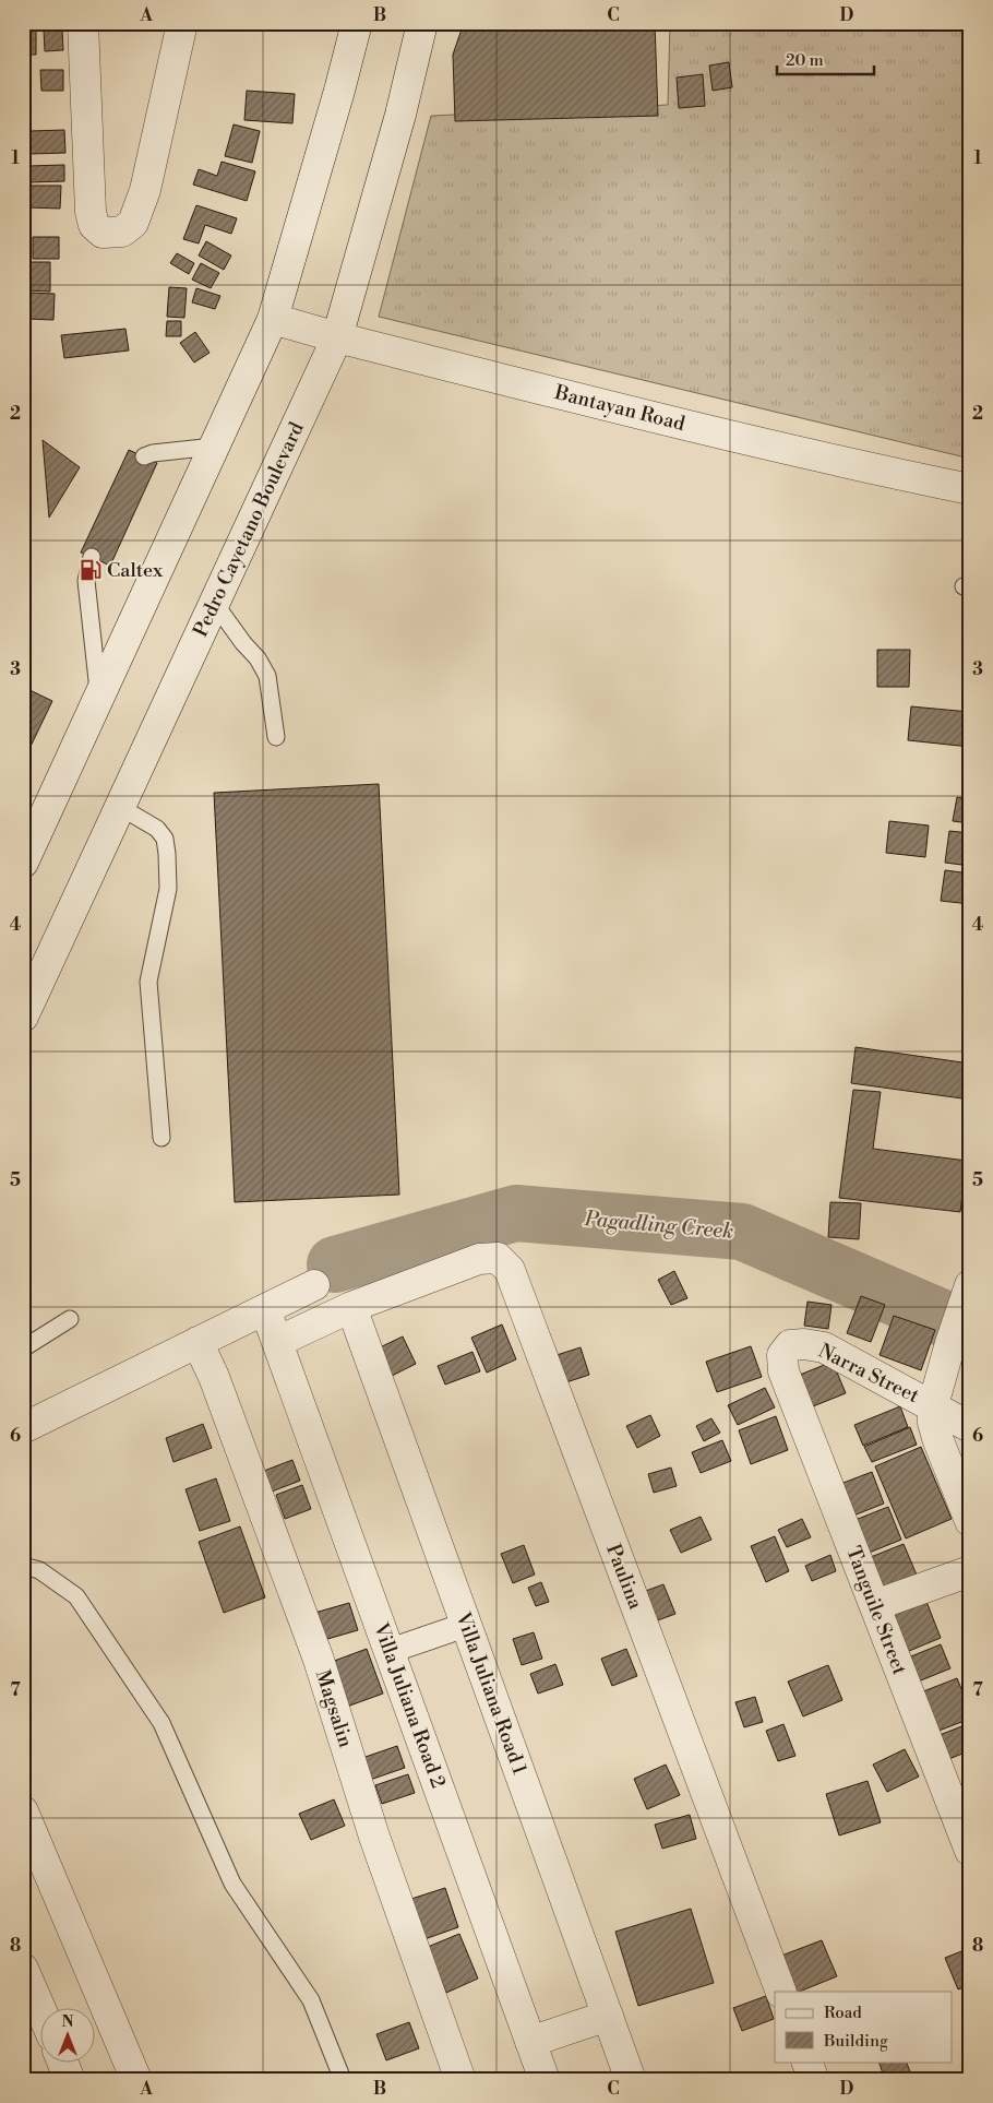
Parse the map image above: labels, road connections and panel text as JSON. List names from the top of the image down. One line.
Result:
{"streets":{"street":["Bantayan Road","Pedro Cayetano Boulevard","Narra Street","Paulina","Tanguile Street","Villa Juliana Road 1","Villa Juliana Road 2","Magsalin"]},"crossings":[["Bantayan Road","Pedro Cayetano Boulevard"],["Narra Street","Tanguile Street"],["Paulina","Villa Juliana Road 1"]],"water":["Pagadling Creek"],"places":{"fuel station":["Caltex"]},"legend":["Road","Building"],"scale_bar":"20 m","north":"top","grid":{"columns":["A","B","C","D"],"rows":["1","2","3","4","5","6","7","8"]}}
